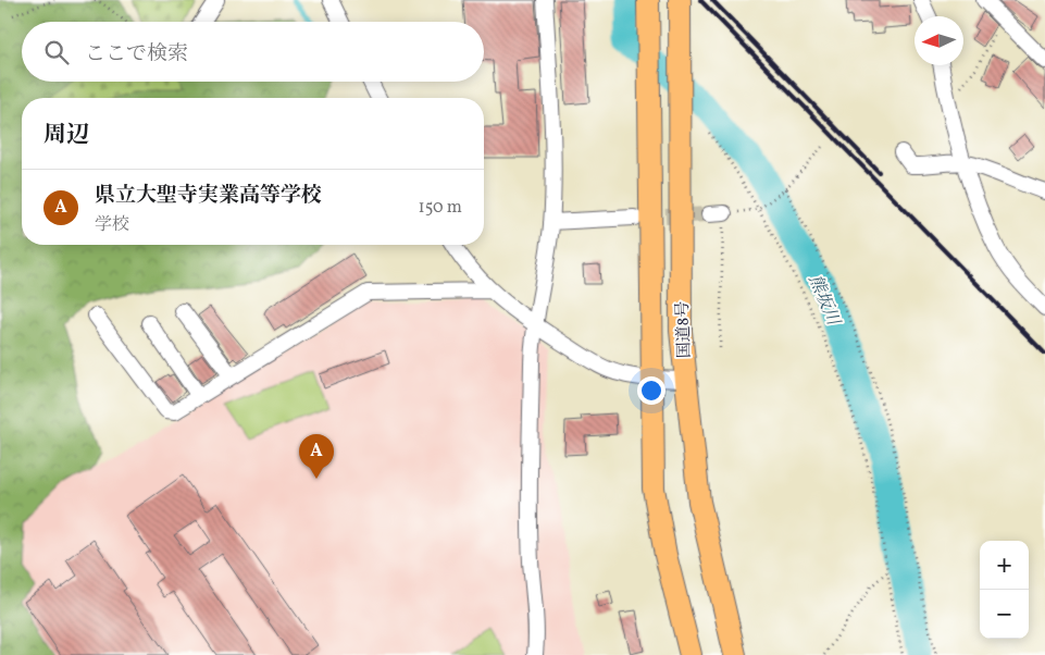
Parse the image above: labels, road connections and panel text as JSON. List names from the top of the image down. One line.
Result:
{"streets":{"highway":["国道8号"]},"water":["熊坂川"],"north":"left","page":{"search":"ここで検索","heading":"周辺","list":[{"mark":"A","name":"県立大聖寺実業高等学校","note":"学校","value":"150 m"}],"pins":"A","map_buttons":["+","−"]}}
